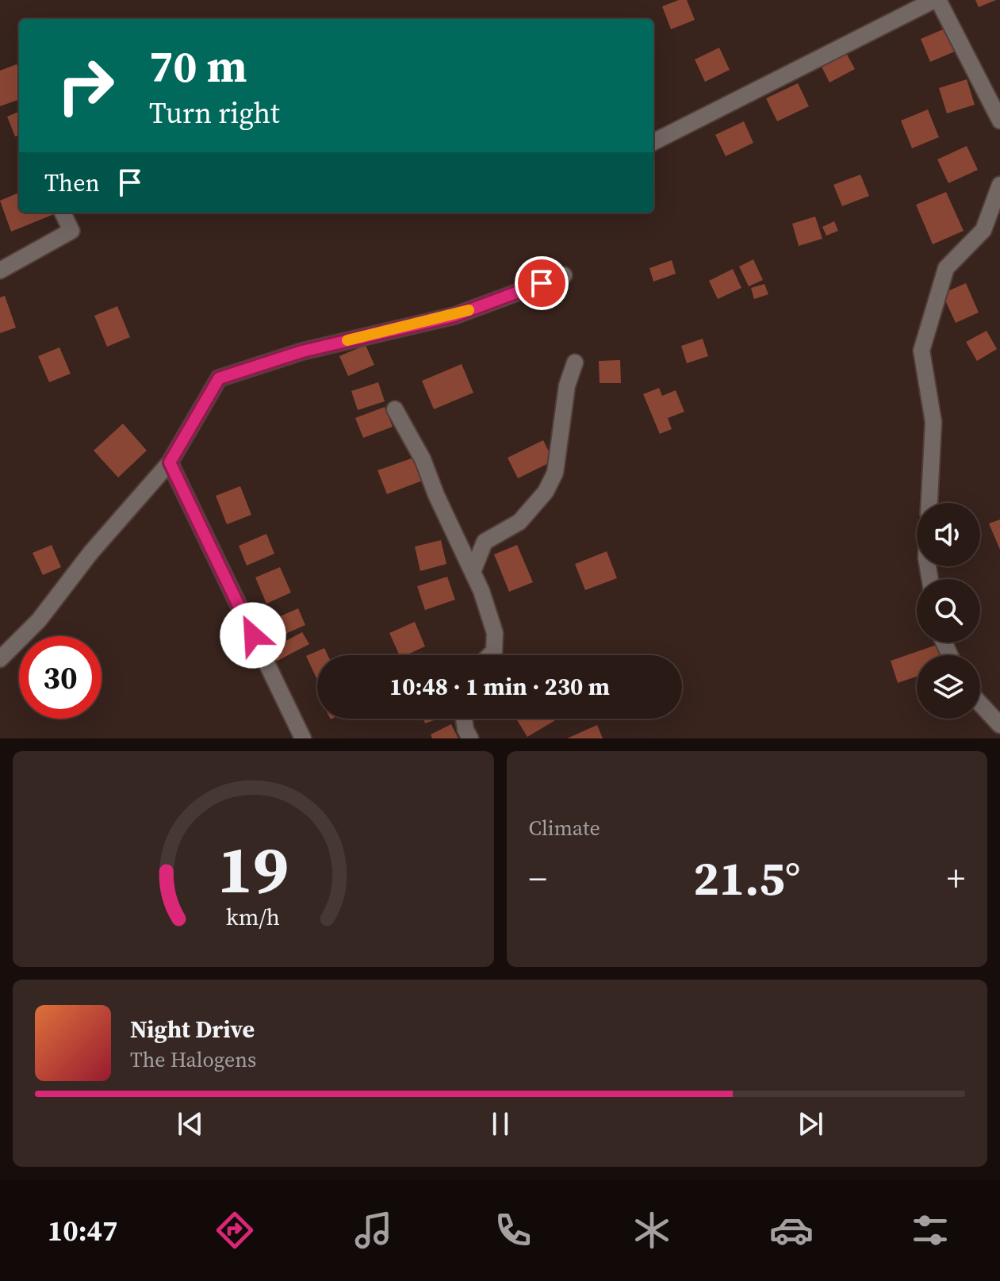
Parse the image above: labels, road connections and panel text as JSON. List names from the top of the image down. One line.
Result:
{"page":{"turn":["70 m","Turn right"],"then":"Then","limit":"30","trip":"10:48 · 1 min · 230 m","tile":"Climate","heat":["−","21.5°","+"],"song":["Night Drive","The Halogens"],"tabs":"10:47","gauge":["19","km/h"]}}
